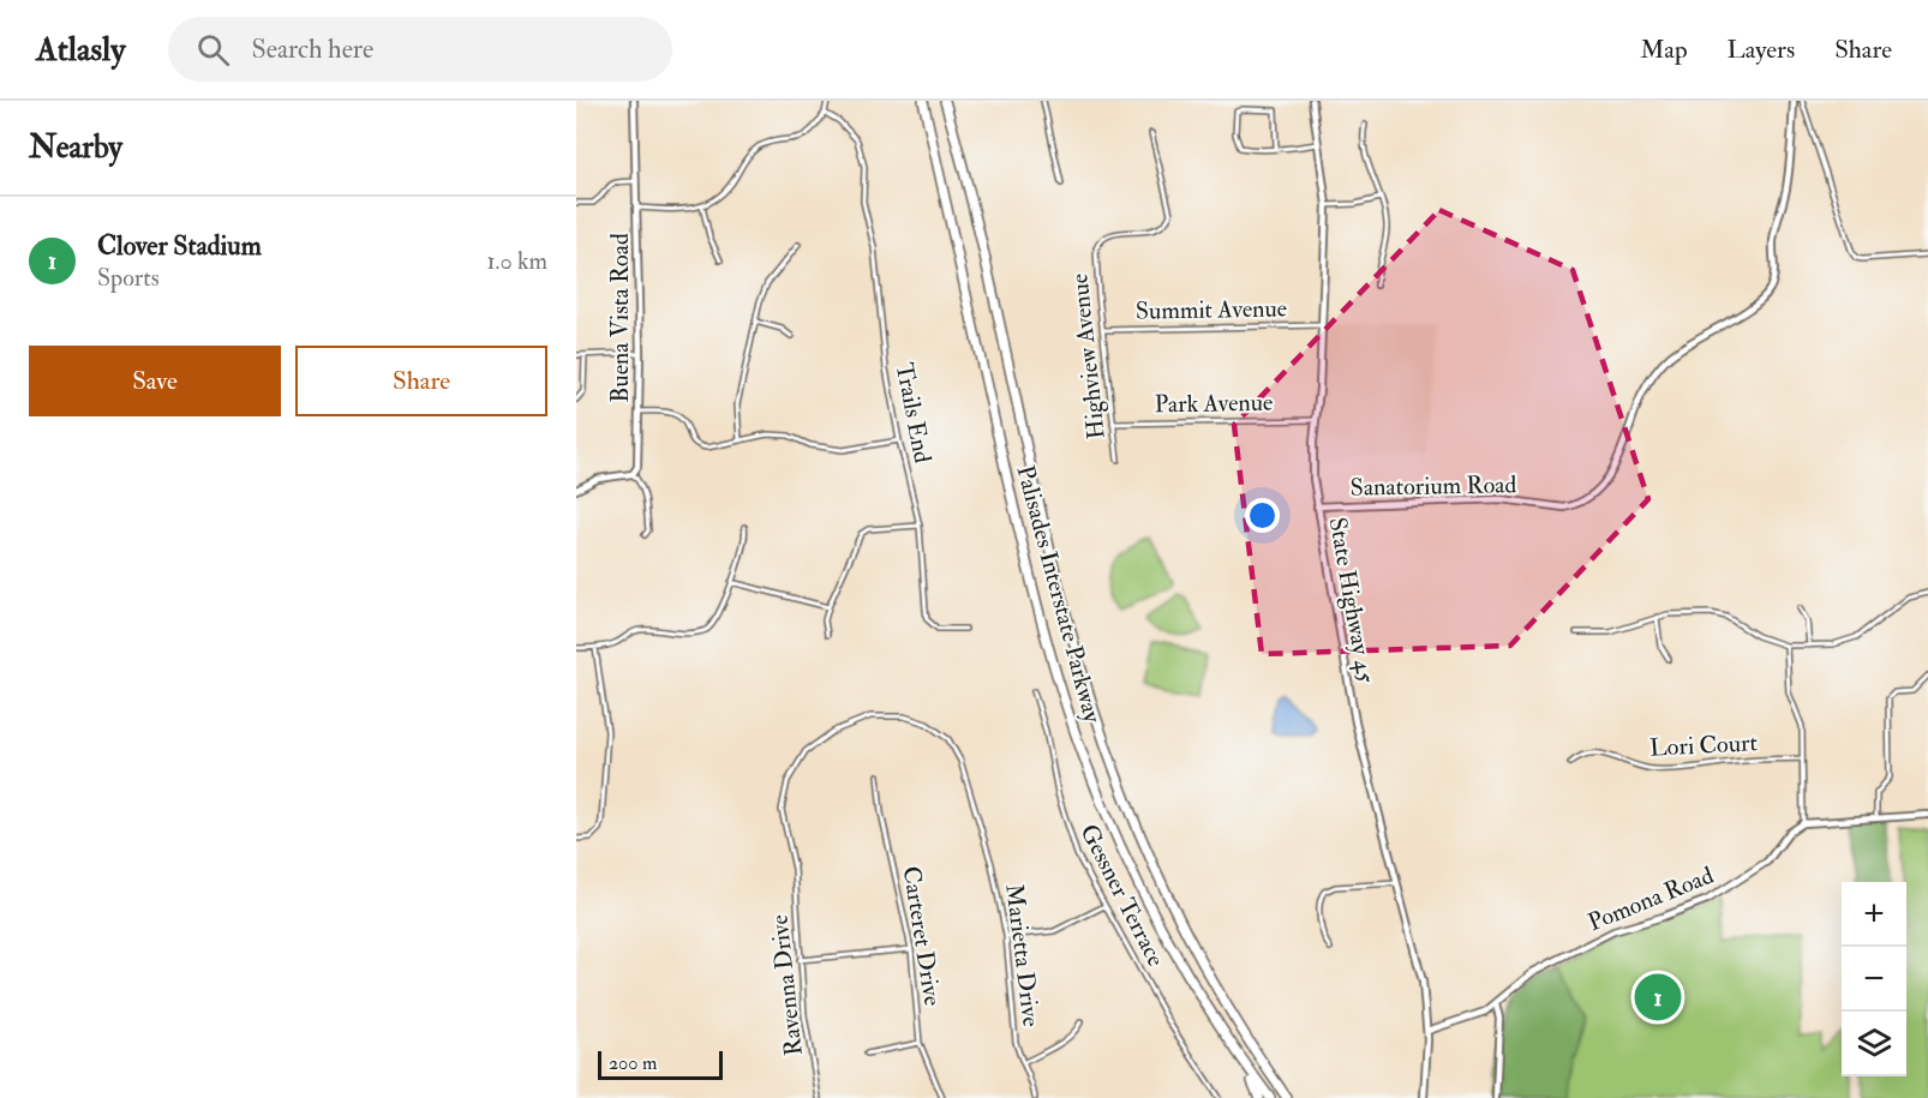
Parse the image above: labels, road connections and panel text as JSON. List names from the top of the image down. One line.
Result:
{"streets":{"highway":["Palisades Interstate Parkway"],"street":["Summit Avenue","Buena Vista Road","Highview Avenue","Park Avenue","Trails End","Sanatorium Road","State Highway 45","Lori Court","Gessner Terrace","Pomona Road","Carteret Drive","Marietta Drive","Ravenna Drive"]},"crossings":[["Summit Avenue","Highview Avenue"],["Summit Avenue","State Highway 45"],["Highview Avenue","Park Avenue"],["Park Avenue","State Highway 45"],["Sanatorium Road","State Highway 45"],["State Highway 45","Pomona Road"],["Marietta Drive","Ravenna Drive"]],"scale_bar":"200 m","page":{"header":"Atlasly","search":"Search here","nav":["Map","Layers","Share"],"heading":"Nearby","list":[{"mark":"1","name":"Clover Stadium","note":"Sports","value":"1.0 km"}],"buttons":["Save","Share"],"map_buttons":["+","−"],"pins":"1","scale":"200 m"}}
